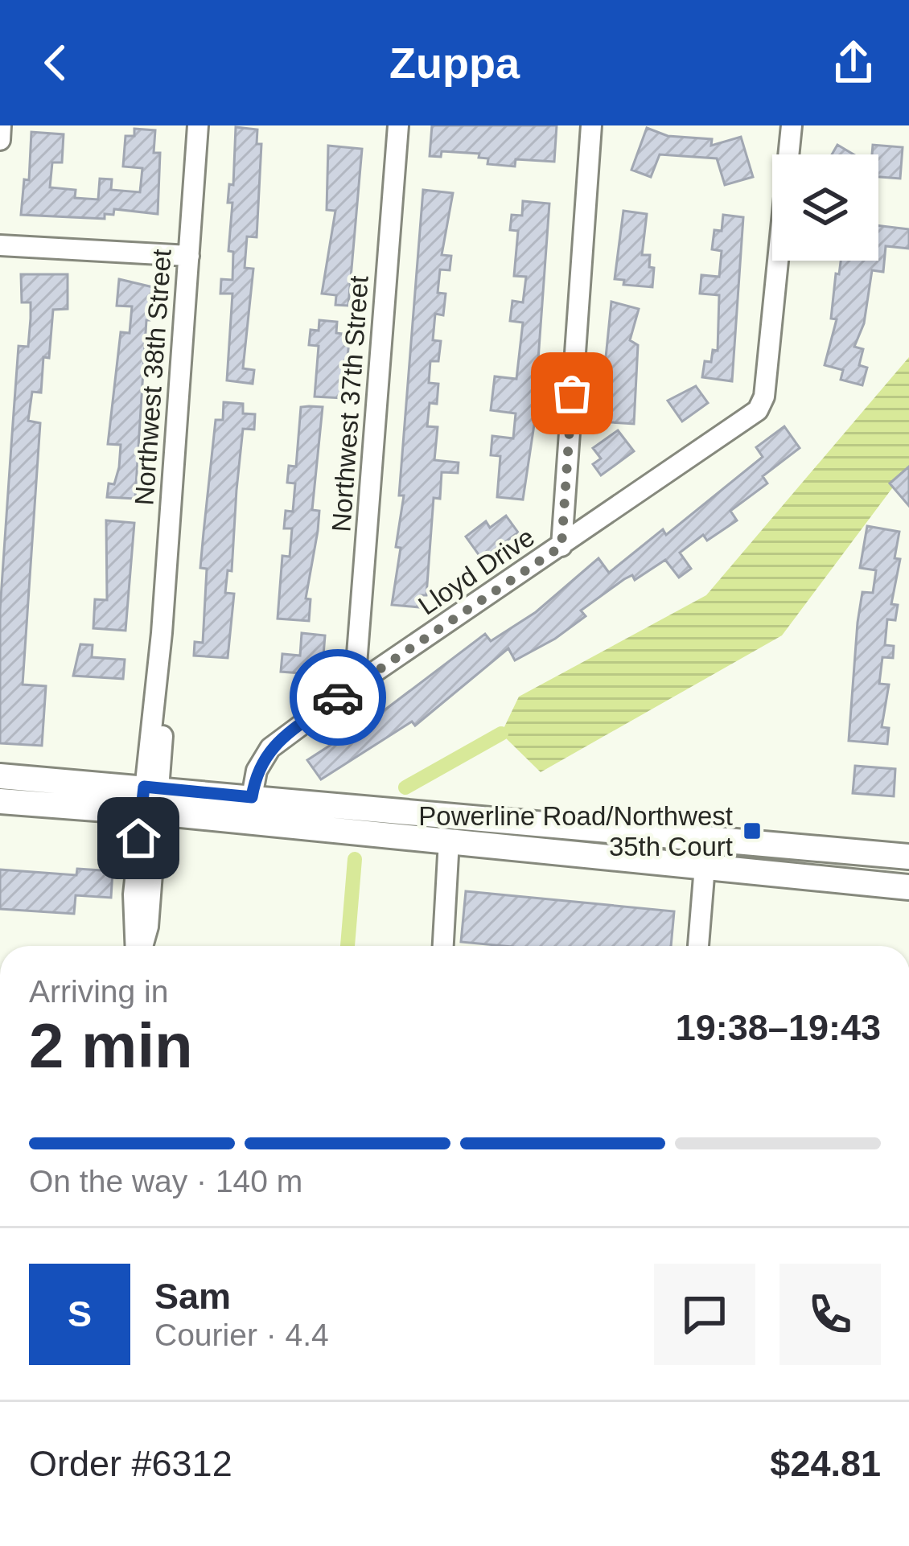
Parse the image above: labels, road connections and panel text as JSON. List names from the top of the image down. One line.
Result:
{"streets":{"street":["Northwest 38th Street","Northwest 37th Street","Lloyd Drive"]},"crossings":[["Northwest 37th Street","Lloyd Drive"]],"places":{"transit":["Powerline Road/Northwest 35th Court"]},"page":{"header":"Zuppa","heading":["2 min","Arriving in","19:38–19:43"],"panel":["Sam","Courier · 4.4","Order #6312","$24.81"],"bar":"On the way · 140 m","round":"S"}}
